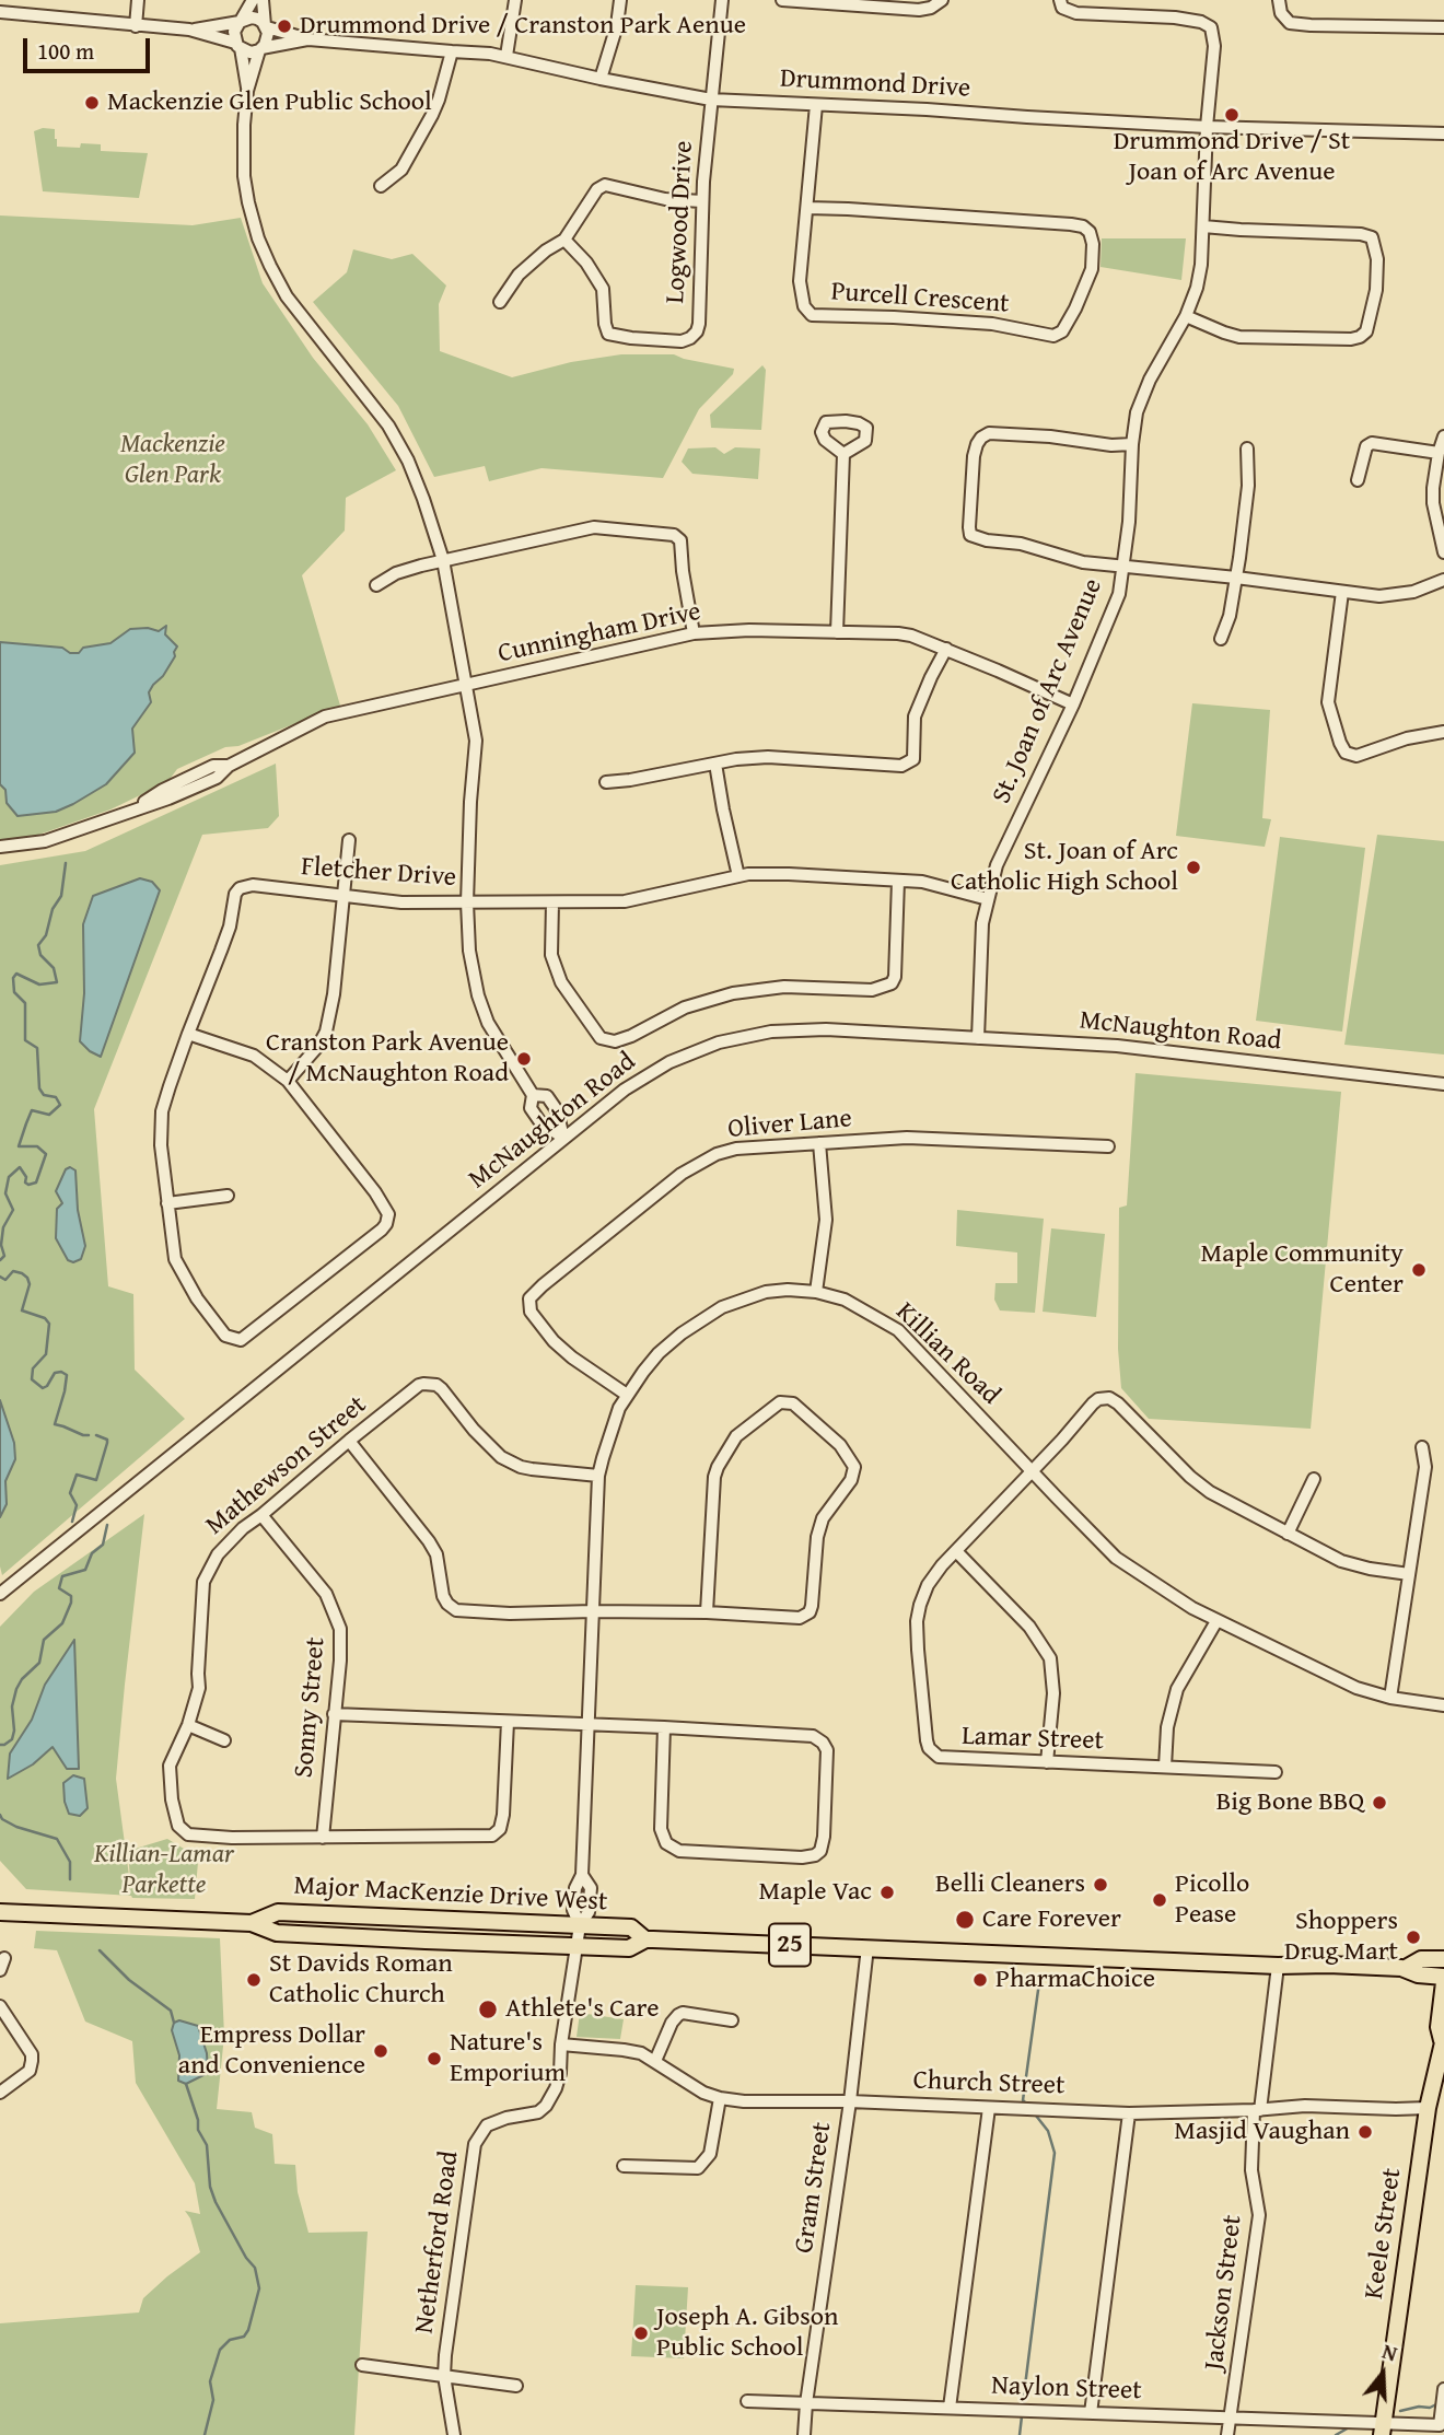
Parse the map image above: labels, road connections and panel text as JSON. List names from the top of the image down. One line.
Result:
{"streets":{"main road":["Major MacKenzie Drive West","25","Keele Street"],"street":["Drummond Drive","Logwood Drive","Purcell Crescent","Cunningham Drive","St. Joan of Arc Avenue","Fletcher Drive","McNaughton Road","Oliver Lane","Killian Road","Mathewson Street","Sonny Street","Lamar Street","Church Street","Gram Street","Netherford Road","Jackson Street","Naylon Street"]},"crossings":[["Drummond Drive","Logwood Drive"],["Drummond Drive","Purcell Crescent"],["Drummond Drive","St. Joan of Arc Avenue"],["Cunningham Drive","St. Joan of Arc Avenue"],["St. Joan of Arc Avenue","Fletcher Drive"],["St. Joan of Arc Avenue","McNaughton Road"],["Oliver Lane","Killian Road"],["Killian Road","Mathewson Street"],["Killian Road","Lamar Street"],["Killian Road","Major MacKenzie Drive West"],["Killian Road","Netherford Road"],["Mathewson Street","Sonny Street"],["Major MacKenzie Drive West","Gram Street"],["Major MacKenzie Drive West","Netherford Road"],["Major MacKenzie Drive West","Jackson Street"],["Church Street","Gram Street"],["Church Street","Keele Street"],["Church Street","Netherford Road"],["Church Street","Jackson Street"],["Gram Street","Naylon Street"],["Keele Street","Naylon Street"],["Jackson Street","Naylon Street"]],"parks":["Mackenzie Glen Park","Killian-Lamar Parkette"],"places":["Drummond Drive / Cranston Park Aenue","Mackenzie Glen Public School","Drummond Drive / St Joan of Arc Avenue","St. Joan of Arc Catholic High School","Cranston Park Avenue / McNaughton Road","Maple Community Center","Big Bone BBQ","Belli Cleaners","Maple Vac","Picollo Pease","Care Forever","Shoppers Drug Mart","St Davids Roman Catholic Church","PharmaChoice","Athlete's Care","Empress Dollar and Convenience","Nature's Emporium","Masjid Vaughan","Joseph A. Gibson Public School"],"scale_bar":"100 m","north":"top"}
